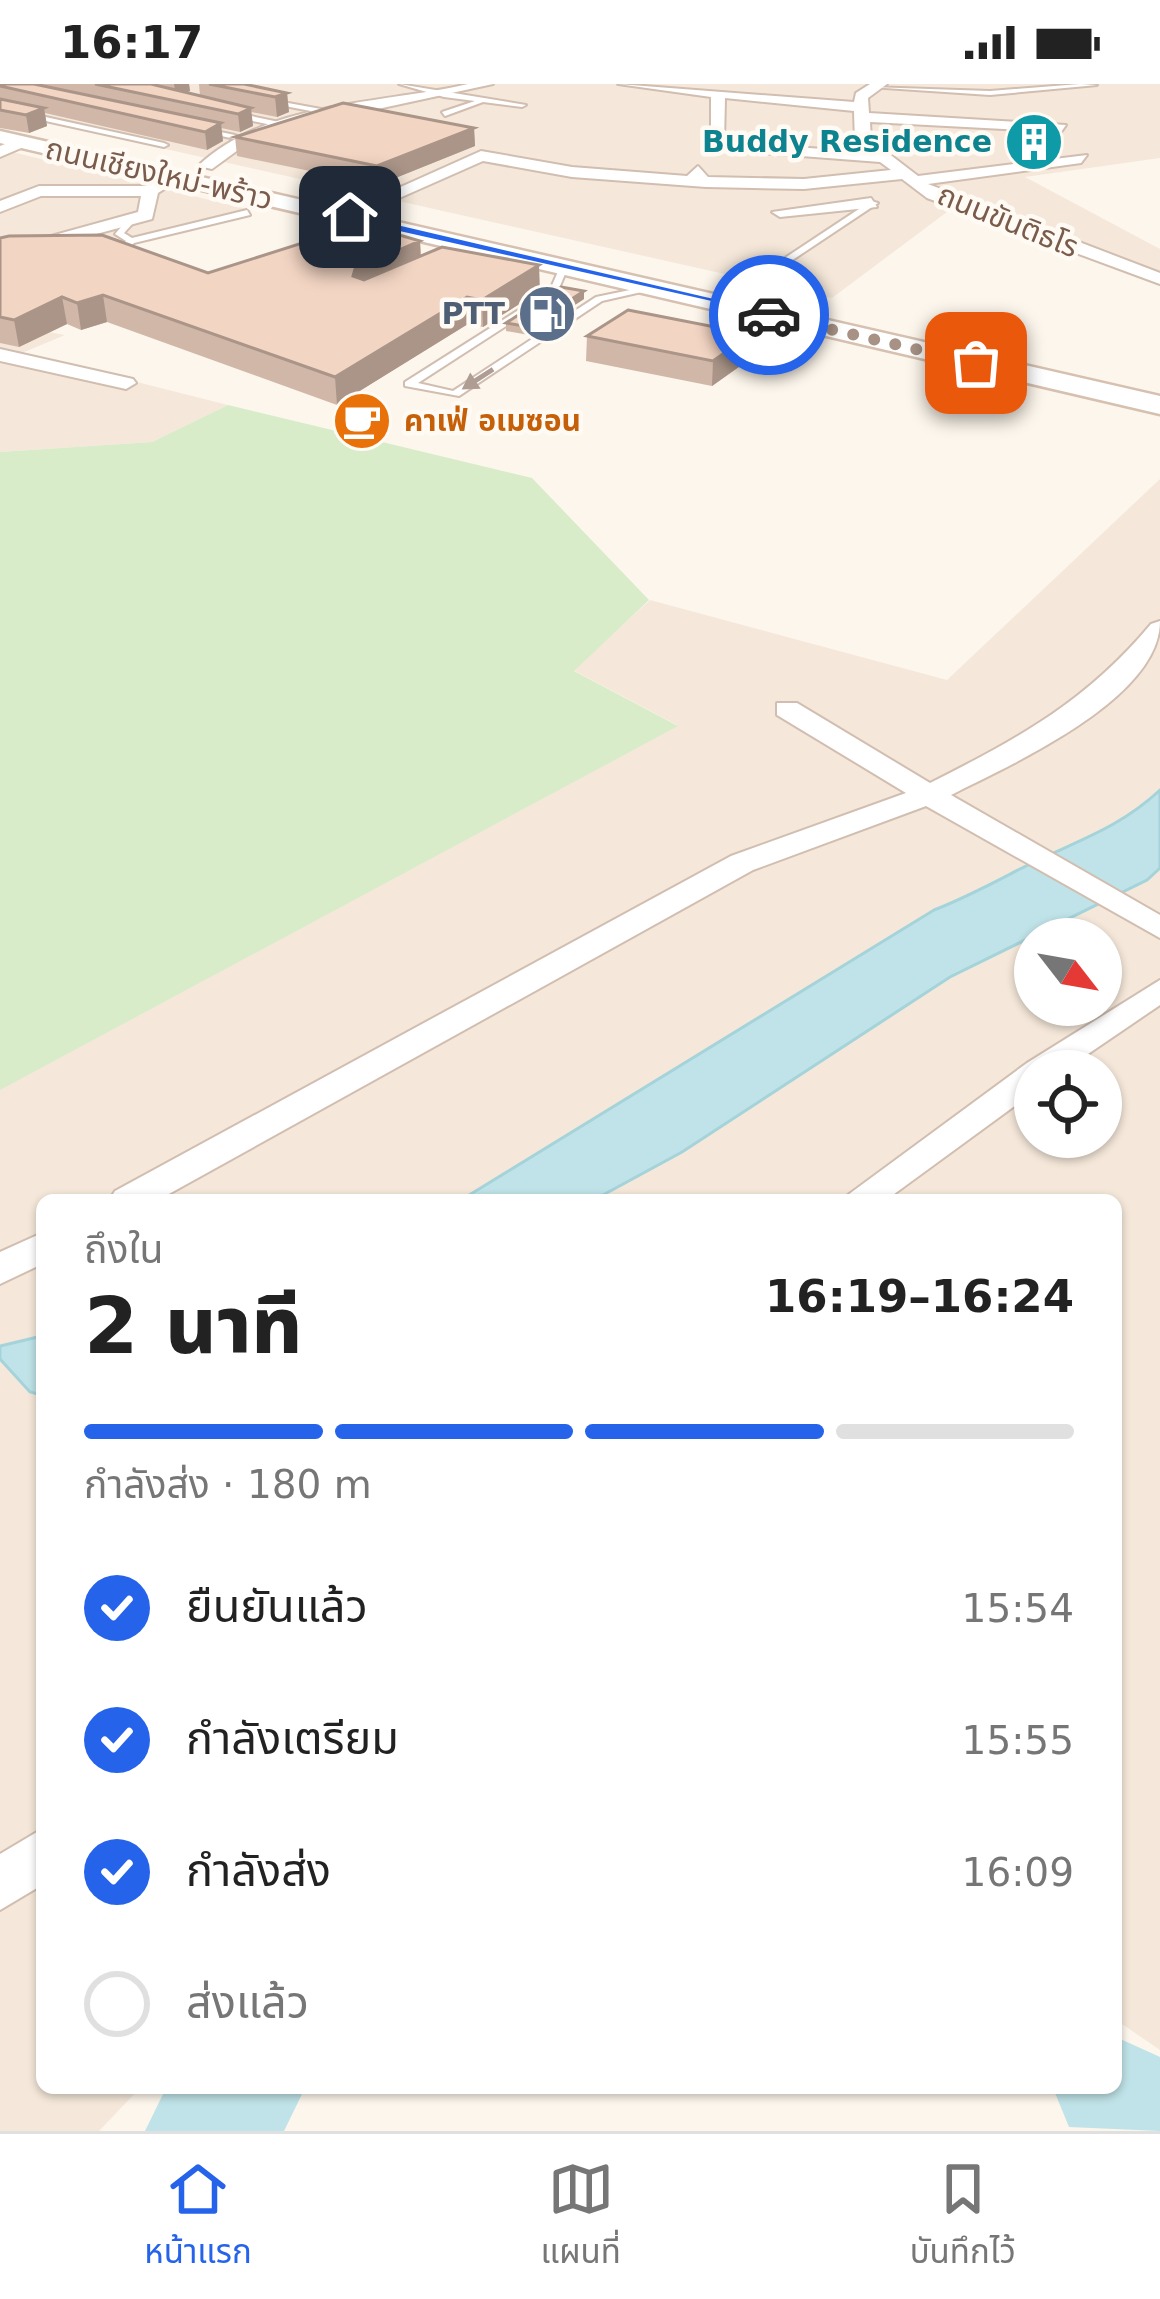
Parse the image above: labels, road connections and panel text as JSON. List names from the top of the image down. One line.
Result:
{"streets":{"main road":["ถนนเชียงใหม่-พร้าว"],"street":["ถนนขันติธโร"]},"places":{"building":["Buddy Residence"],"fuel station":["PTT"],"cafe":["คาเฟ่ อเมซอน"]},"north":"bottom right","page":{"status":"16:17","heading":["2 นาที","ถึงใน","16:19–16:24"],"bar":"กำลังส่ง · 180 m","list":[["ยืนยันแล้ว","15:54"],["กำลังเตรียม","15:55"],["กำลังส่ง","16:09"],"ส่งแล้ว"],"tabs":["หน้าแรก","แผนที่","บันทึกไว้"]}}
